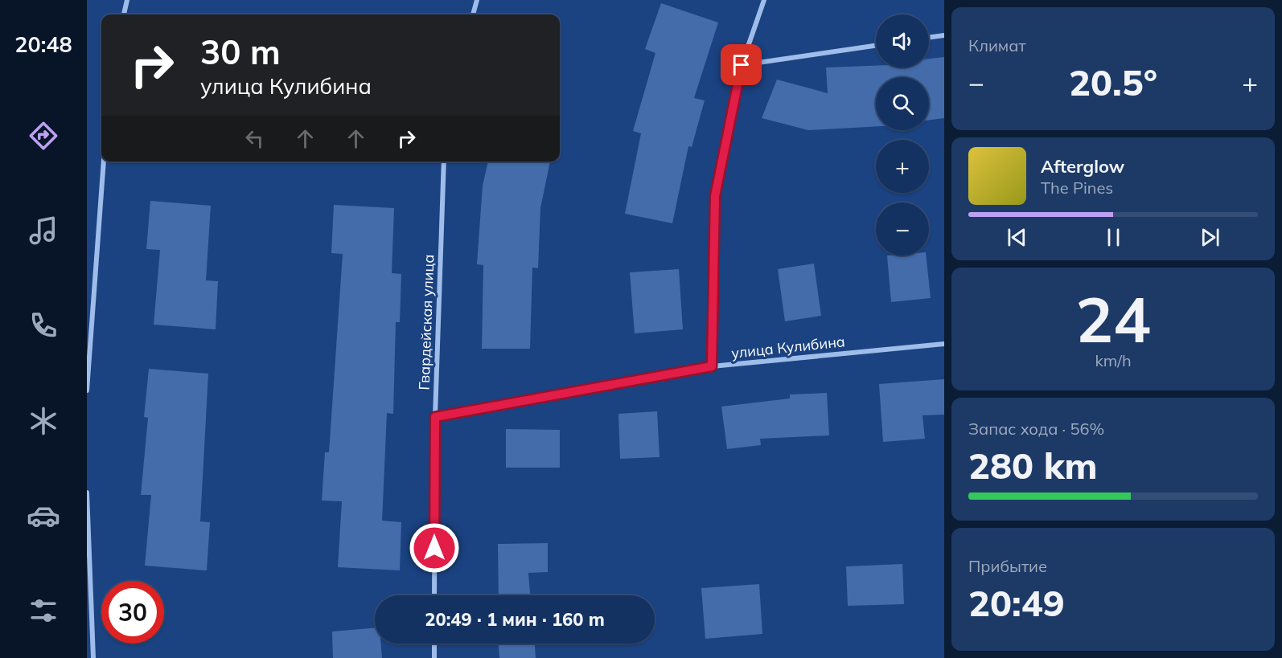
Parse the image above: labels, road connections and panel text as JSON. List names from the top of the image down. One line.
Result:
{"streets":{"street":["Гвардейская улица","улица Кулибина"]},"crossings":[["Гвардейская улица","улица Кулибина"]],"page":{"tabs":"20:48","tile":["Климат",["24","km/h"],["Запас хода · 56%","280 km"],["Прибытие","20:49"]],"map_buttons":["+","−"],"turn":["30 m","улица Кулибина"],"heat":["−","20.5°","+"],"song":["Afterglow","The Pines"],"limit":"30","trip":"20:49 · 1 мин · 160 m"}}
